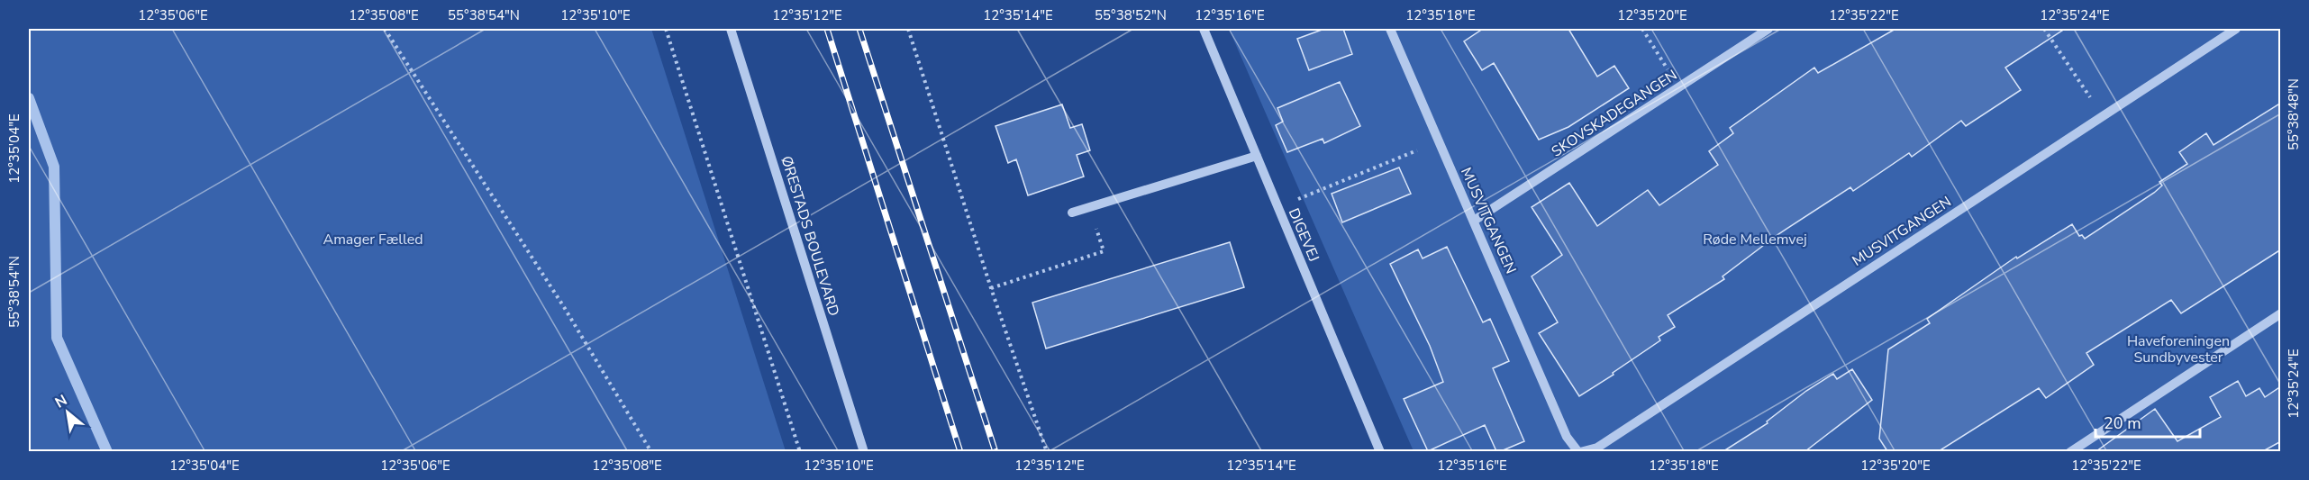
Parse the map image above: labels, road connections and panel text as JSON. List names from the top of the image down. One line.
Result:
{"streets":{"street":["SKOVSKADEGANGEN","MUSVITGANGEN","DIGEVEJ","ØRESTADS BOULEVARD"]},"crossings":[["SKOVSKADEGANGEN","MUSVITGANGEN"]],"parks":["Amager Fælled","Røde Mellemvej","Haveforeningen Sundbyvester"],"scale_bar":"20 m","north":"top left","coordinates":["12°35'06\"E","12°35'08\"E","55°38'54\"N","12°35'10\"E","12°35'12\"E","12°35'14\"E","55°38'52\"N","12°35'16\"E","12°35'18\"E","12°35'20\"E","12°35'22\"E","12°35'24\"E","55°38'48\"N","12°35'04\"E"]}
